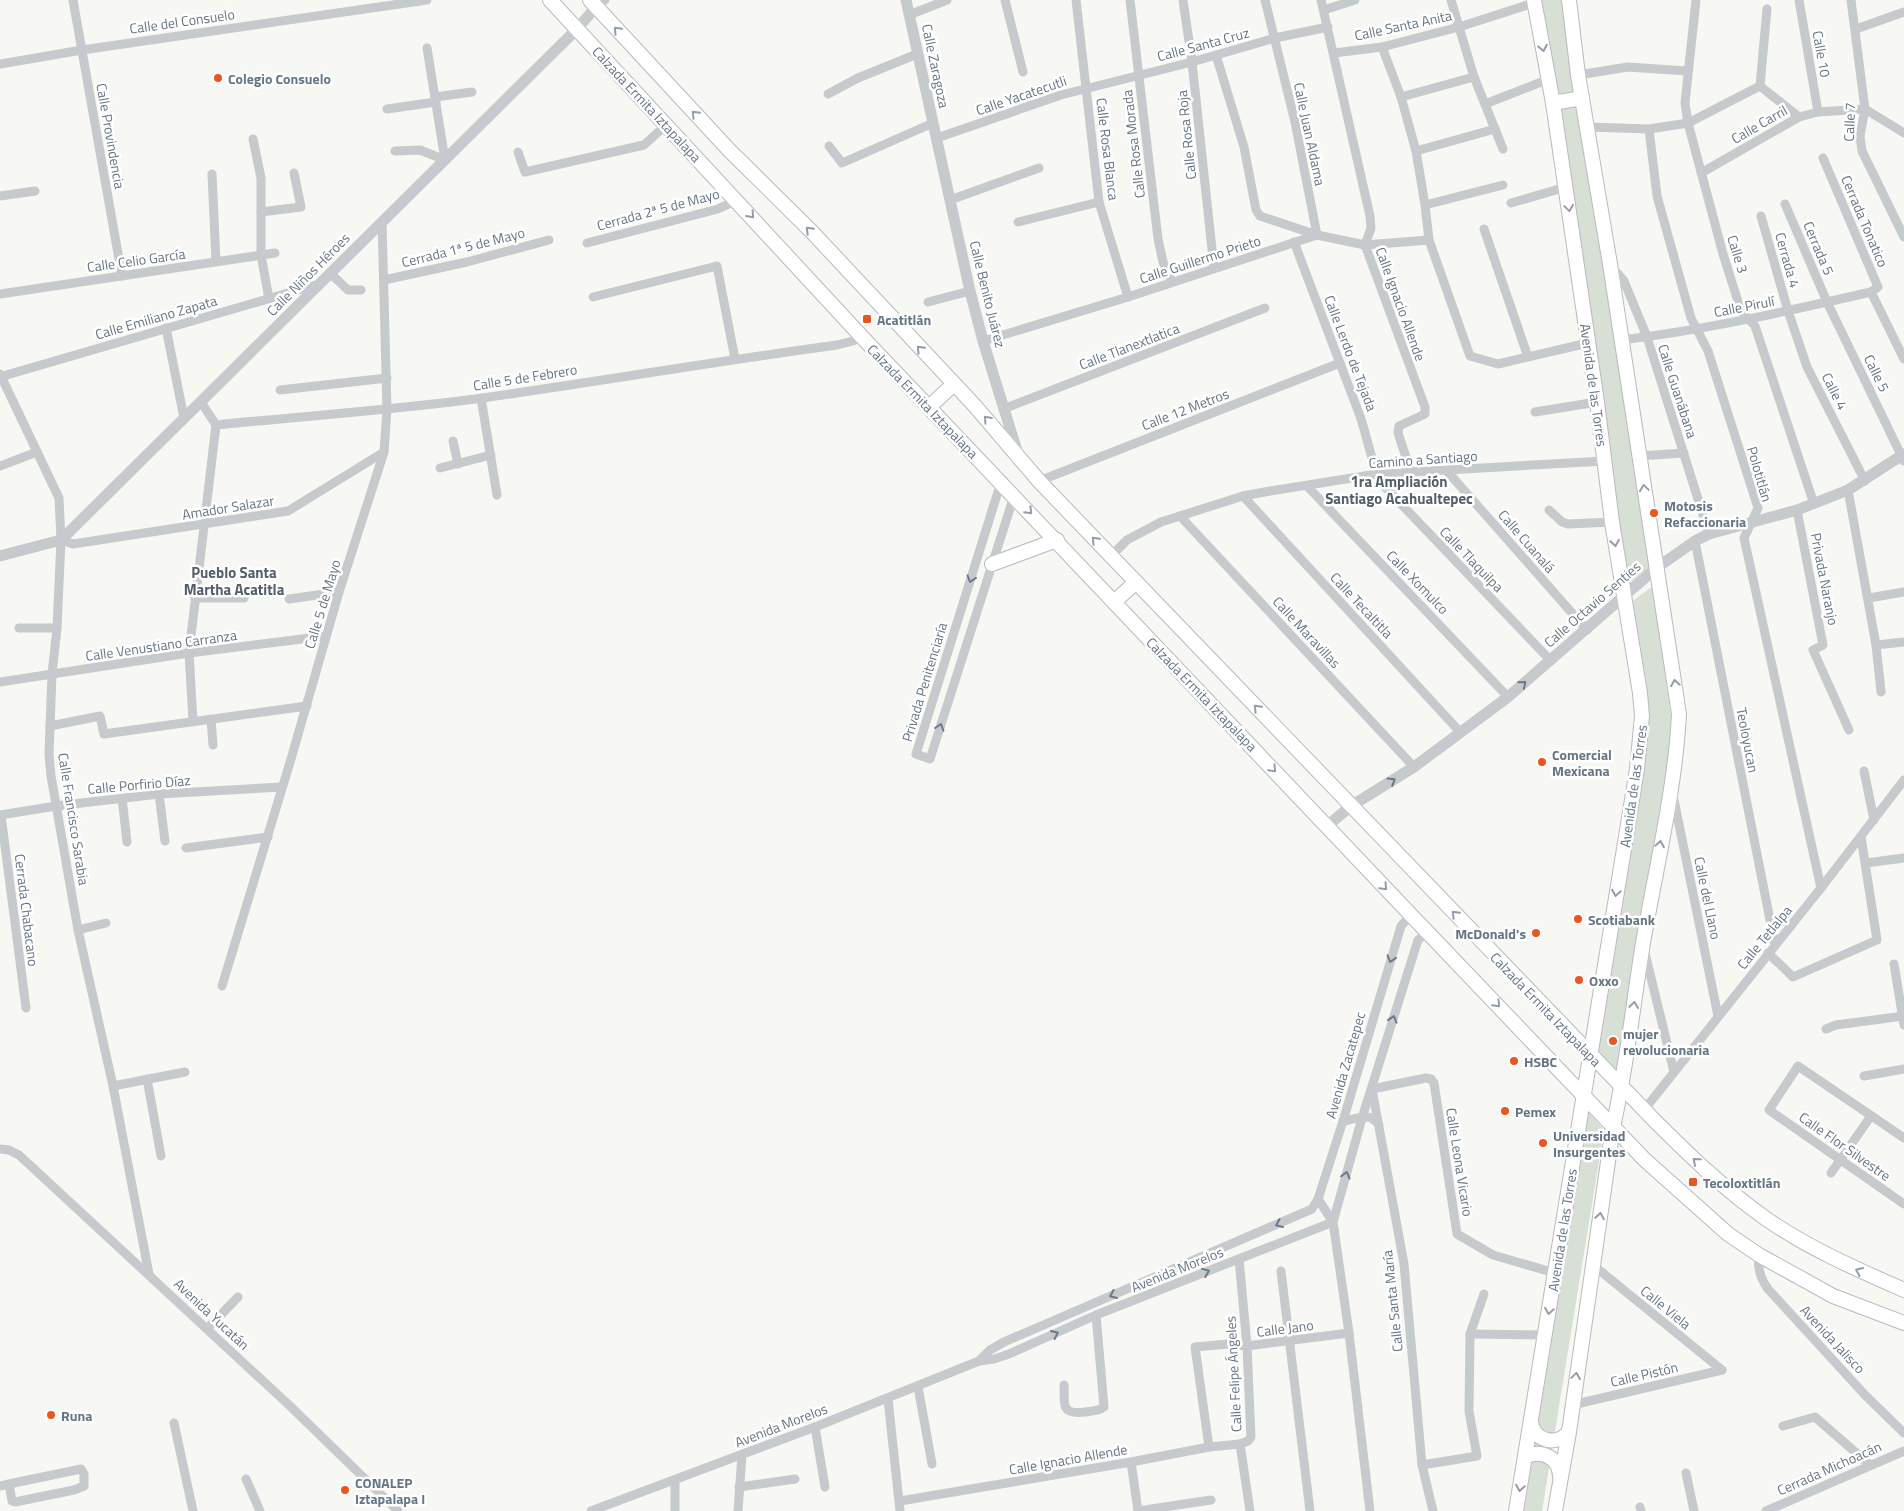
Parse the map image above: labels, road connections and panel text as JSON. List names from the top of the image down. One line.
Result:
{"streets":{"main road":["Calzada Ermita Iztapalapa","Avenida de las Torres"],"street":["Calle del Consuelo","Calle Santa Anita","Calle Santa Cruz","Calle 10","Calle Zaragoza","Calle Yacatecutli","Calle 7","Calle Carril","Calle Juan Aldama","Calle Rosa Roja","Calle Provindencia","Calle Rosa Morada","Calle Rosa Blanca","Cerrada 2ª 5 de Mayo","Cerrada Tonatico","Cerrada 1ª 5 de Mayo","Cerrada 5","Calle 3","Calle Guillermo Prieto","Calle Celio García","Cerrada 4","Calle Niños Héroes","Calle Benito Juárez","Calle Ignacio Allende","Calle Pirulí","Calle Emiliano Zapata","Calle Tlanextlatica","Calle Lerdo de Tejada","Calle 5","Calle 5 de Febrero","Calle Guanábana","Calle 4","Calle 12 Metros","Camino a Santiago","Polotitlán","Amador Salazar","Calle Cuanalá","Calle Tlaquilpa","Privada Naranjo","Calle Xomulco","Calle 5 de Mayo","Calle Octavio Senties","Calle Tecaltitla","Calle Maravillas","Calle Venustiano Carranza","Privada Penitenciaría","Teoloyucan","Calle Porfirio Díaz","Calle Francisco Sarabia","Calle del Llano","Cerrada Chabacano","Calle Tetlalpa","Avenida Zacatepec","Calle Flor Silvestre","Calle Leona Vicario","Avenida Morelos","Calle Santa María","Calle Viela","Avenida Yucatán","Calle Jano","Avenida Jalisco","Calle Felipe Ángeles","Calle Pistón","Cerrada Michoacán"]},"crossings":[["Calle del Consuelo","Calle Provindencia"],["Calle Santa Anita","Calle Ignacio Allende"],["Calle Santa Anita","Avenida de las Torres"],["Calle Santa Cruz","Calle Yacatecutli"],["Calle Santa Cruz","Calle Juan Aldama"],["Calle Santa Cruz","Calle Rosa Roja"],["Calle Santa Cruz","Calle Rosa Morada"],["Calle Santa Cruz","Calle Rosa Blanca"],["Calle Santa Cruz","Calle Ignacio Allende"],["Calle 10","Calle Carril"],["Calle Zaragoza","Calle Yacatecutli"],["Calle Zaragoza","Calle Benito Juárez"],["Calle Yacatecutli","Calle Rosa Blanca"],["Calle Yacatecutli","Calle Benito Juárez"],["Calzada Ermita Iztapalapa","Cerrada 2ª 5 de Mayo"],["Calzada Ermita Iztapalapa","Calle Niños Héroes"],["Calzada Ermita Iztapalapa","Calle Benito Juárez"],["Calzada Ermita Iztapalapa","Calle 5 de Febrero"],["Calzada Ermita Iztapalapa","Avenida de las Torres"],["Calzada Ermita Iztapalapa","Calle 12 Metros"],["Calzada Ermita Iztapalapa","Camino a Santiago"],["Calzada Ermita Iztapalapa","Calle Octavio Senties"],["Calzada Ermita Iztapalapa","Privada Penitenciaría"],["Calzada Ermita Iztapalapa","Calle Tetlalpa"],["Calzada Ermita Iztapalapa","Avenida Zacatepec"],["Calzada Ermita Iztapalapa","Avenida Jalisco"],["Calle 7","Calle Carril"],["Calle Carril","Calle 3"],["Calle Juan Aldama","Calle Guillermo Prieto"],["Calle Rosa Roja","Calle Guillermo Prieto"],["Calle Provindencia","Calle Celio García"],["Calle Rosa Morada","Calle Guillermo Prieto"],["Calle Rosa Blanca","Calle Guillermo Prieto"],["Cerrada Tonatico","Calle Pirulí"],["Cerrada 1ª 5 de Mayo","Calle 5 de Mayo"],["Cerrada 5","Calle Pirulí"],["Cerrada 5","Calle 5"],["Calle 3","Calle Pirulí"],["Calle 3","Calle Octavio Senties"],["Calle Guillermo Prieto","Calle Benito Juárez"],["Calle Guillermo Prieto","Calle Ignacio Allende"],["Calle Guillermo Prieto","Calle Lerdo de Tejada"],["Cerrada 4","Calle Pirulí"],["Cerrada 4","Calle 4"],["Calle Niños Héroes","Calle Emiliano Zapata"],["Calle Niños Héroes","Amador Salazar"],["Calle Niños Héroes","Calle 5 de Mayo"],["Calle Niños Héroes","Calle Francisco Sarabia"],["Calle Benito Juárez","Calle Tlanextlatica"],["Calle Ignacio Allende","Camino a Santiago"],["Calle Ignacio Allende","Calle Jano"],["Calle Ignacio Allende","Calle Felipe Ángeles"],["Calle Pirulí","Calle 5"],["Calle Pirulí","Calle Guanábana"],["Calle Pirulí","Calle 4"],["Calle Pirulí","Polotitlán"],["Calle Emiliano Zapata","Calle Francisco Sarabia"],["Calle Lerdo de Tejada","Calle 12 Metros"],["Calle Lerdo de Tejada","Camino a Santiago"],["Calle Lerdo de Tejada","Calle Tlaquilpa"],["Calle 5","Calle Octavio Senties"],["Calle 5 de Febrero","Calle 5 de Mayo"],["Avenida de las Torres","Camino a Santiago"],["Avenida de las Torres","Calle Octavio Senties"],["Avenida de las Torres","Calle Leona Vicario"],["Calle Guanábana","Calle Octavio Senties"],["Calle 4","Calle Octavio Senties"],["Camino a Santiago","Calle Cuanalá"],["Camino a Santiago","Calle Tlaquilpa"],["Camino a Santiago","Calle Xomulco"],["Camino a Santiago","Calle Tecaltitla"],["Camino a Santiago","Calle Maravillas"],["Polotitlán","Calle Octavio Senties"],["Polotitlán","Calle Tetlalpa"],["Amador Salazar","Calle 5 de Mayo"],["Amador Salazar","Calle Francisco Sarabia"],["Calle Cuanalá","Calle Octavio Senties"],["Calle Tlaquilpa","Calle Octavio Senties"],["Privada Naranjo","Calle Octavio Senties"],["Calle Xomulco","Calle Octavio Senties"],["Calle 5 de Mayo","Calle Venustiano Carranza"],["Calle 5 de Mayo","Calle Porfirio Díaz"],["Calle Octavio Senties","Calle Tecaltitla"],["Calle Octavio Senties","Calle Maravillas"],["Calle Octavio Senties","Teoloyucan"],["Calle Venustiano Carranza","Calle Francisco Sarabia"],["Teoloyucan","Calle Tetlalpa"],["Calle Porfirio Díaz","Calle Francisco Sarabia"],["Calle Porfirio Díaz","Cerrada Chabacano"],["Calle Francisco Sarabia","Avenida Yucatán"],["Calle del Llano","Calle Tetlalpa"],["Avenida Zacatepec","Avenida Morelos"],["Calle Leona Vicario","Calle Santa María"],["Avenida Morelos","Calle Felipe Ángeles"],["Calle Viela","Calle Pistón"],["Calle Jano","Calle Felipe Ángeles"]],"districts":["1ra Ampliación Santiago Acahualtepec","Pueblo Santa Martha Acatitla"],"places":{"other":["Colegio Consuelo","Motosis Refaccionaria","Comercial Mexicana","Scotiabank","McDonald's","Oxxo","mujer revolucionaria","HSBC","Pemex","Universidad Insurgentes","Runa","CONALEP Iztapalapa I"],"transit":["Acatitlán","Tecoloxtitlán"]}}
